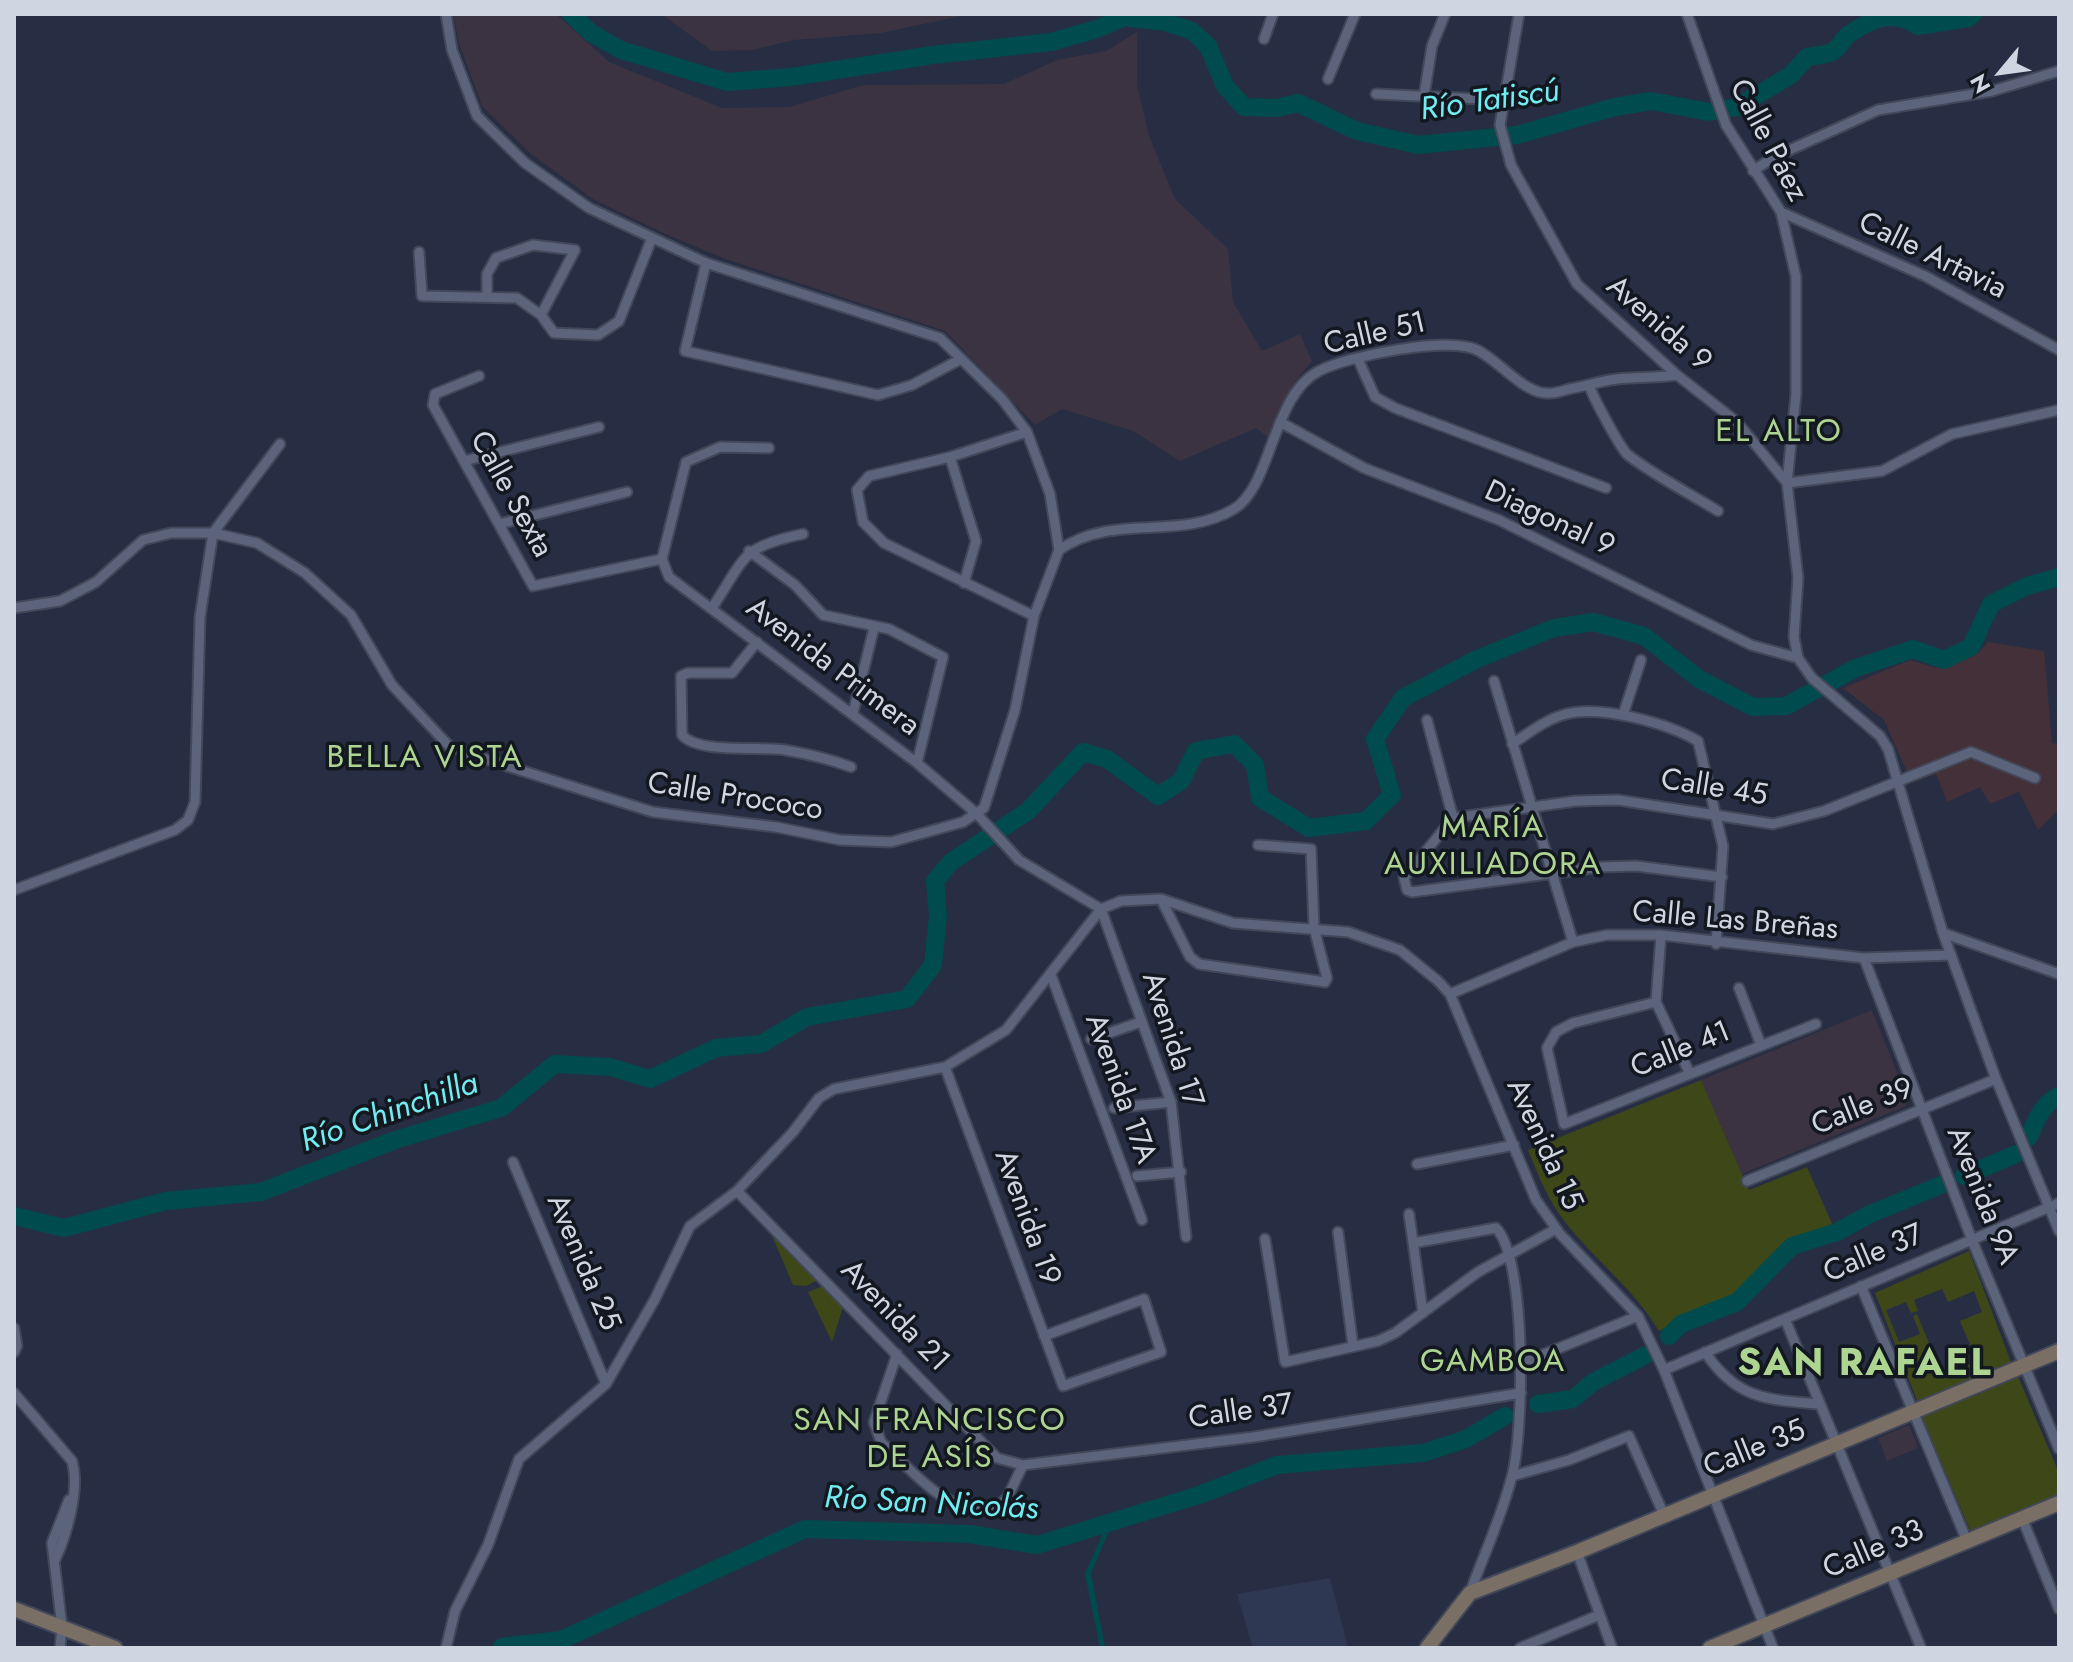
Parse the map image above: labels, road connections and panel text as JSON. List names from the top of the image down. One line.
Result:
{"streets":{"main road":["Calle 35","Calle 33"],"street":["Calle Páez","Calle Artavia","Avenida 9","Calle 51","Calle Sexta","Diagonal 9","Avenida Primera","Calle 45","Calle Prococo","Calle Las Breñas","Avenida 17","Calle 41","Avenida 17A","Calle 39","Avenida 15","Avenida 9A","Avenida 19","Calle 37","Avenida 25","Avenida 21"]},"crossings":[["Calle Páez","Calle Artavia"],["Calle Páez","Avenida 9"],["Avenida 9","Calle 51"],["Calle 51","Diagonal 9"],["Calle Sexta","Avenida Primera"],["Avenida Primera","Calle Prococo"],["Calle Las Breñas","Avenida 15"],["Calle Las Breñas","Avenida 9A"],["Calle 39","Avenida 9A"],["Avenida 15","Calle 37"],["Avenida 15","Calle 35"],["Avenida 15","Calle 33"],["Avenida 9A","Calle 37"],["Avenida 9A","Calle 35"],["Calle 37","Avenida 21"]],"districts":["EL ALTO","BELLA VISTA","MARÍA AUXILIADORA","GAMBOA","SAN RAFAEL","SAN FRANCISCO DE ASÍS"],"water":["Río Tatiscú","Río Chinchilla","Río San Nicolás"],"north":"bottom left"}
